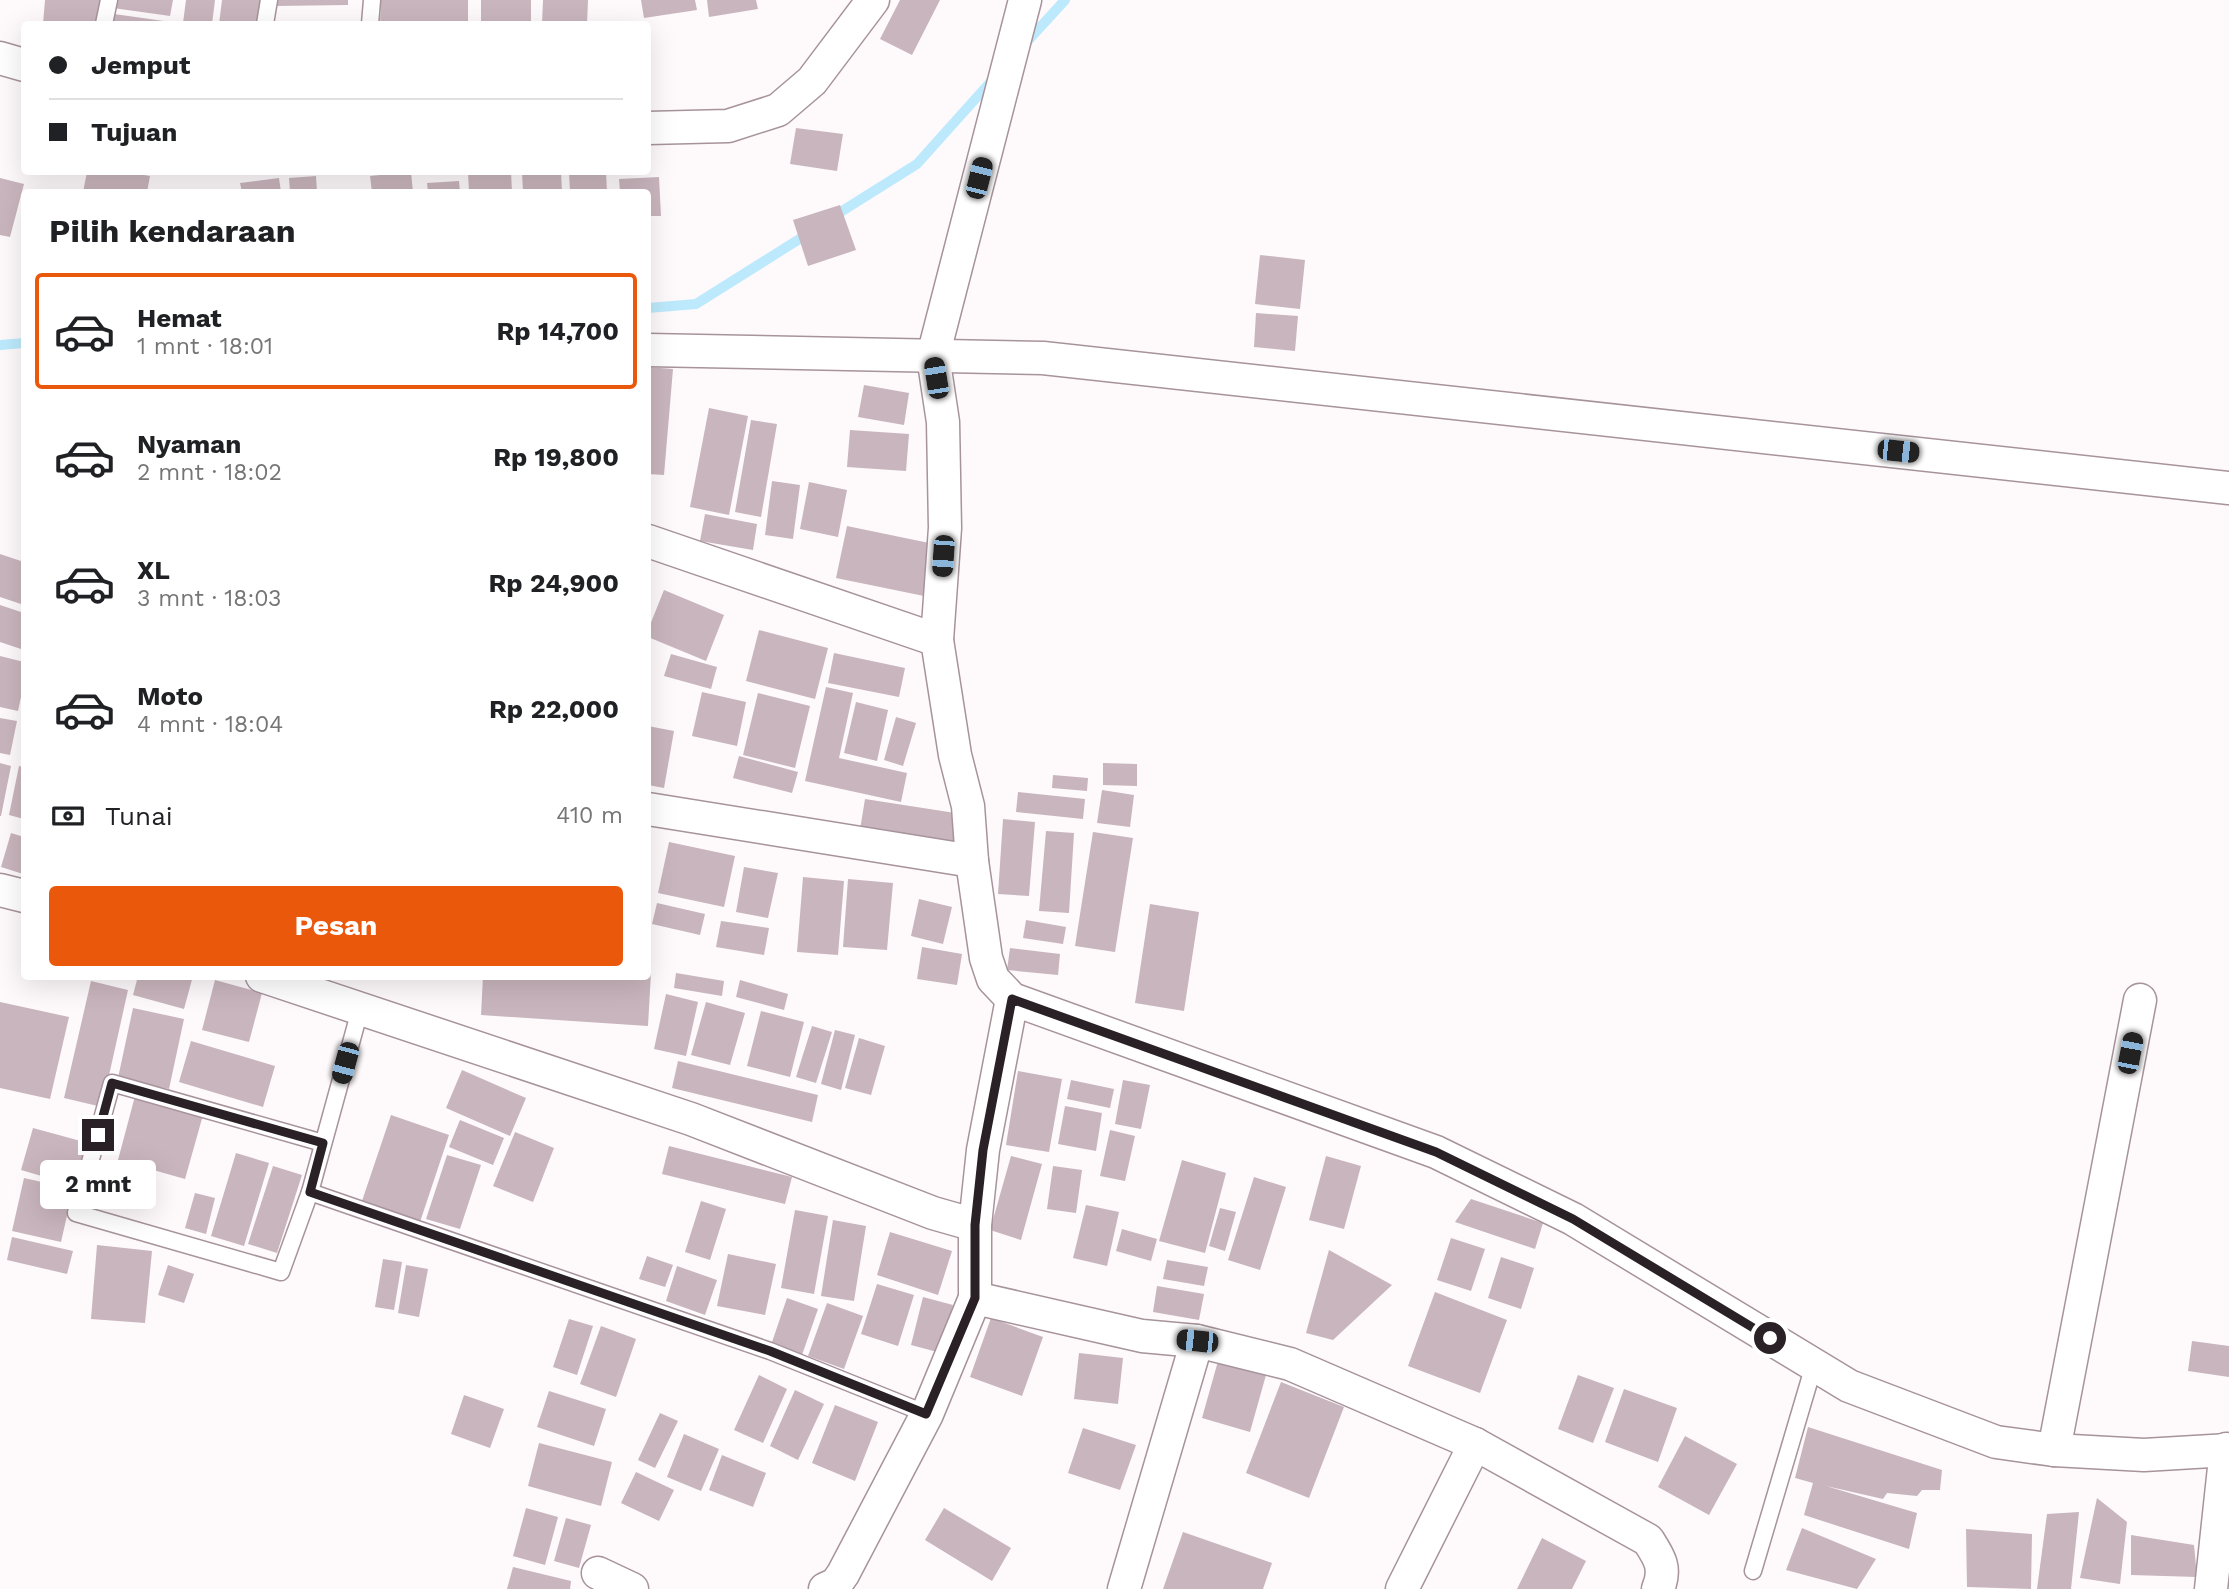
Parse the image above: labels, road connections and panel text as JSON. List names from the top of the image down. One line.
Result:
{"page":{"banner":["Jemput","Tujuan"],"heading":"Pilih kendaraan","list":[{"name":"Hemat","note":"1 mnt · 18:01","value":"Rp 14,700"},{"name":"Nyaman","note":"2 mnt · 18:02","value":"Rp 19,800"},{"name":"XL","note":"3 mnt · 18:03","value":"Rp 24,900"},{"name":"Moto","note":"4 mnt · 18:04","value":"Rp 22,000"}],"pay":["Tunai","410 m"],"buttons":"Pesan","bubble":"2 mnt"}}
